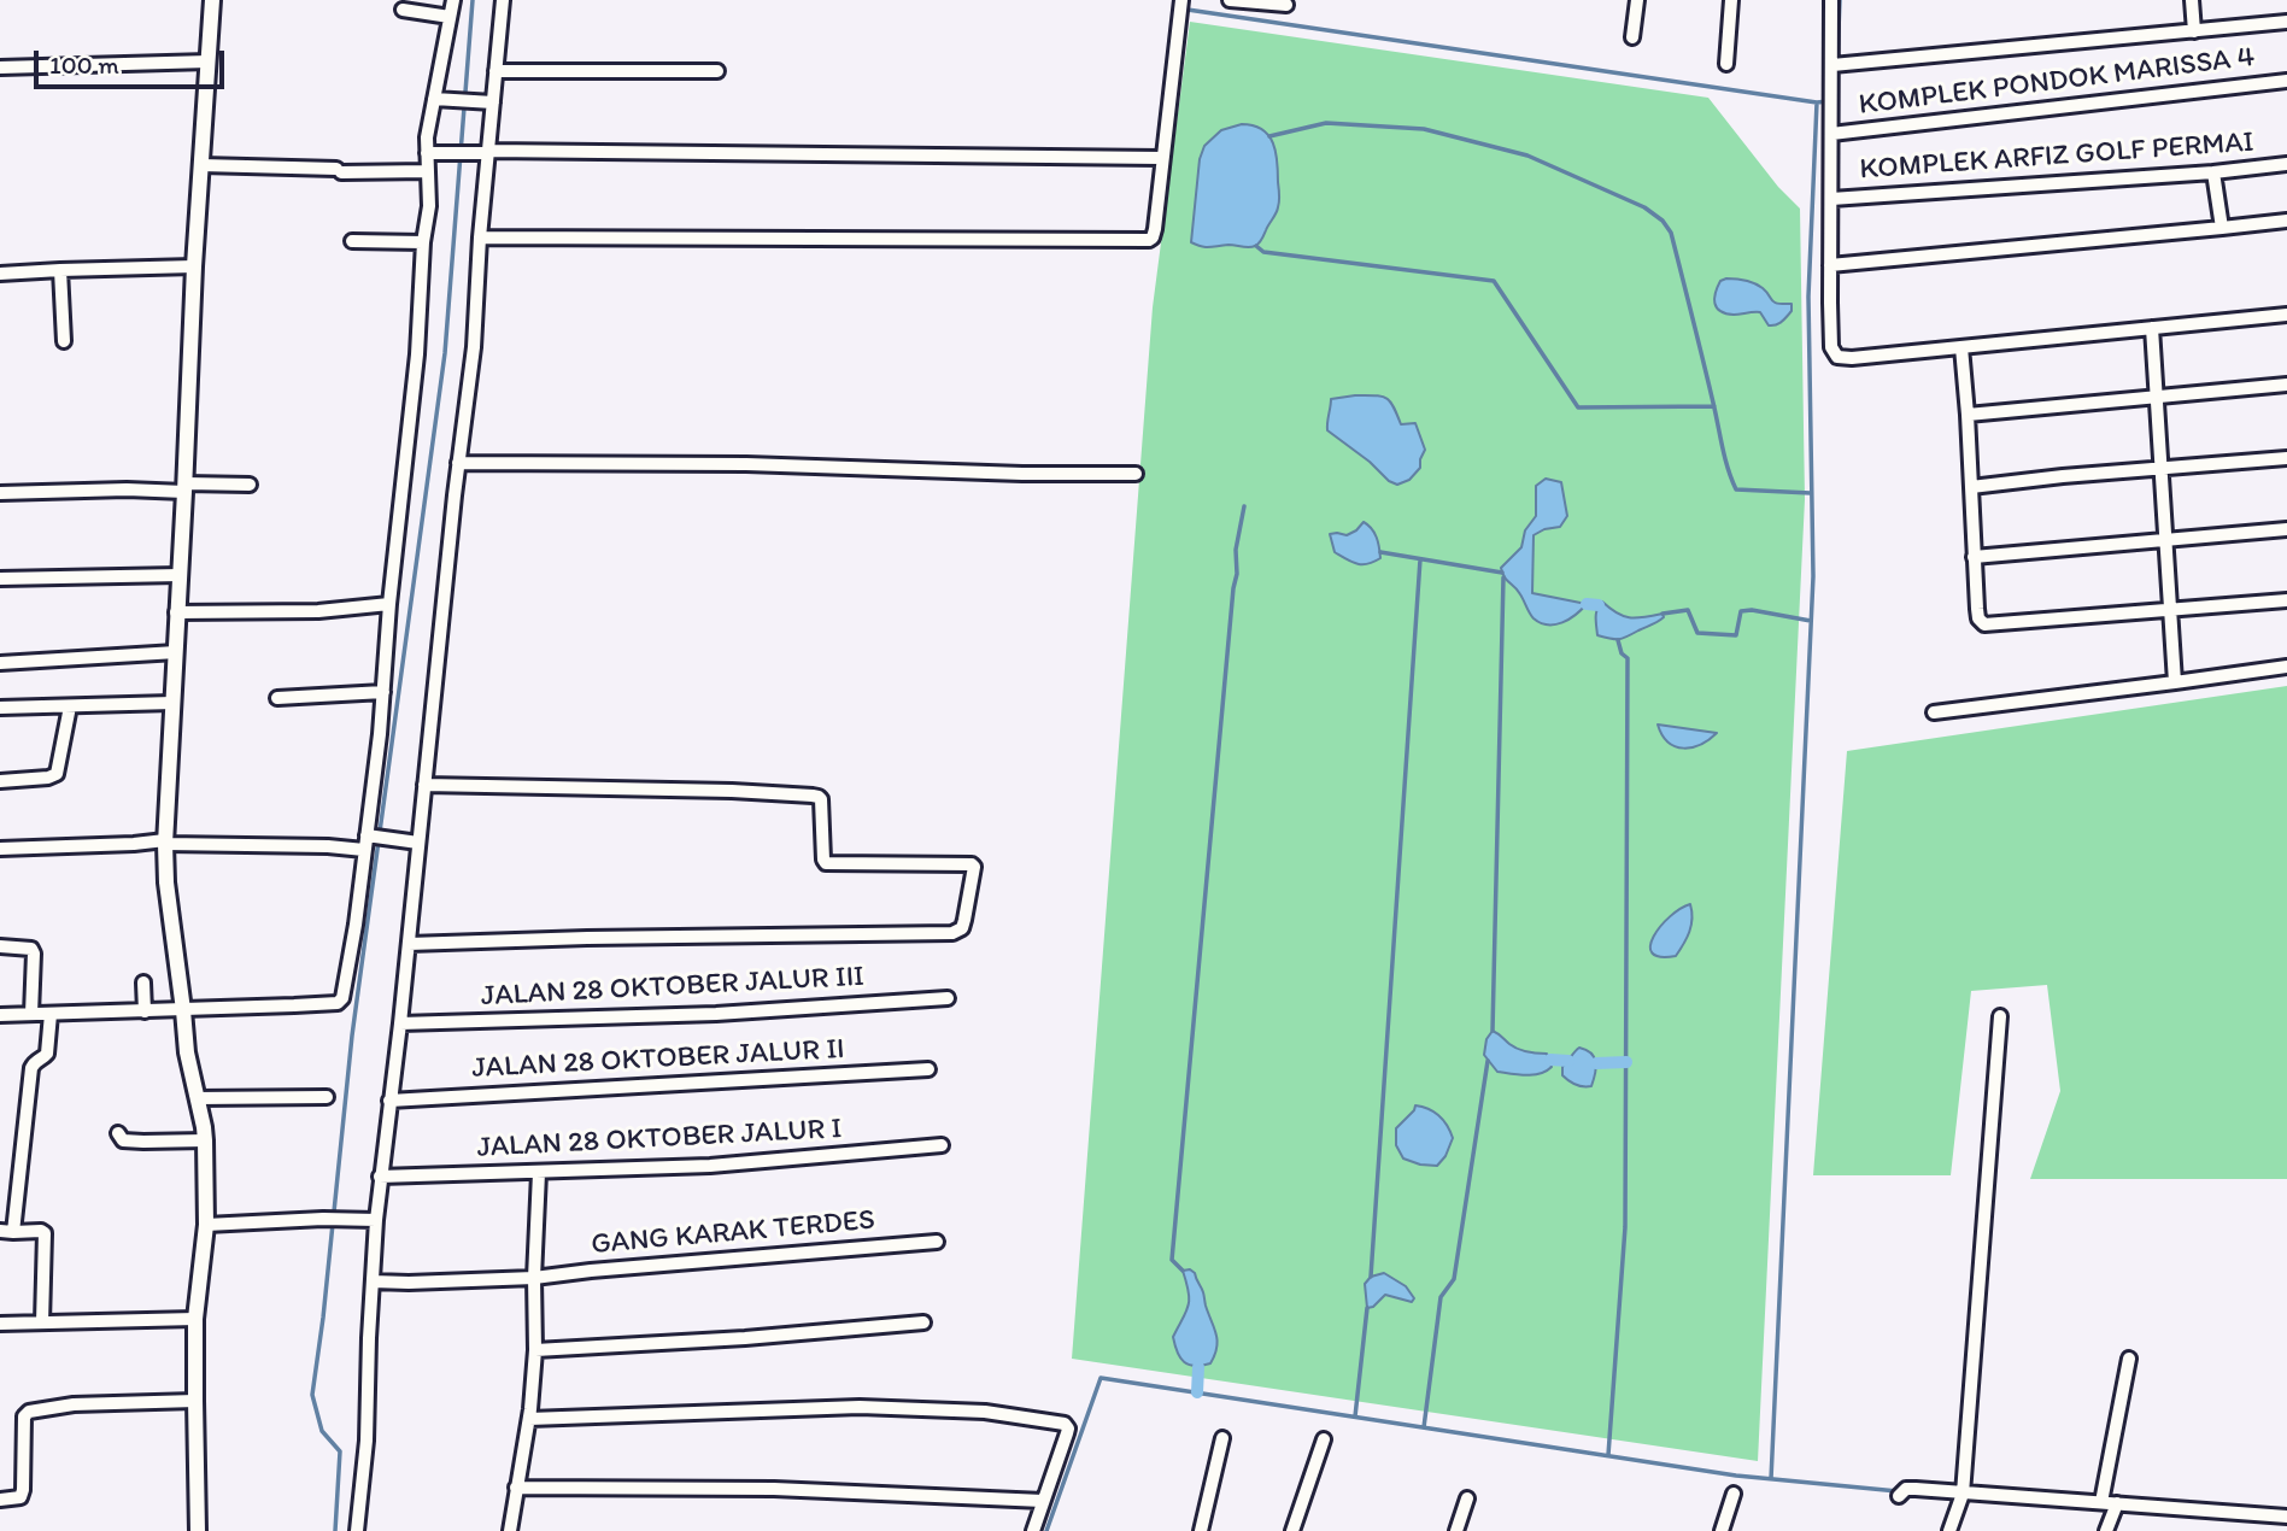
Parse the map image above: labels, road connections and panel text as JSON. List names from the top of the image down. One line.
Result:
{"streets":{"street":["KOMPLEK PONDOK MARISSA 4","KOMPLEK ARFIZ GOLF PERMAI","JALAN 28 OKTOBER JALUR III","JALAN 28 OKTOBER JALUR II","JALAN 28 OKTOBER JALUR I","GANG KARAK TERDES"]},"scale_bar":"100 m"}
